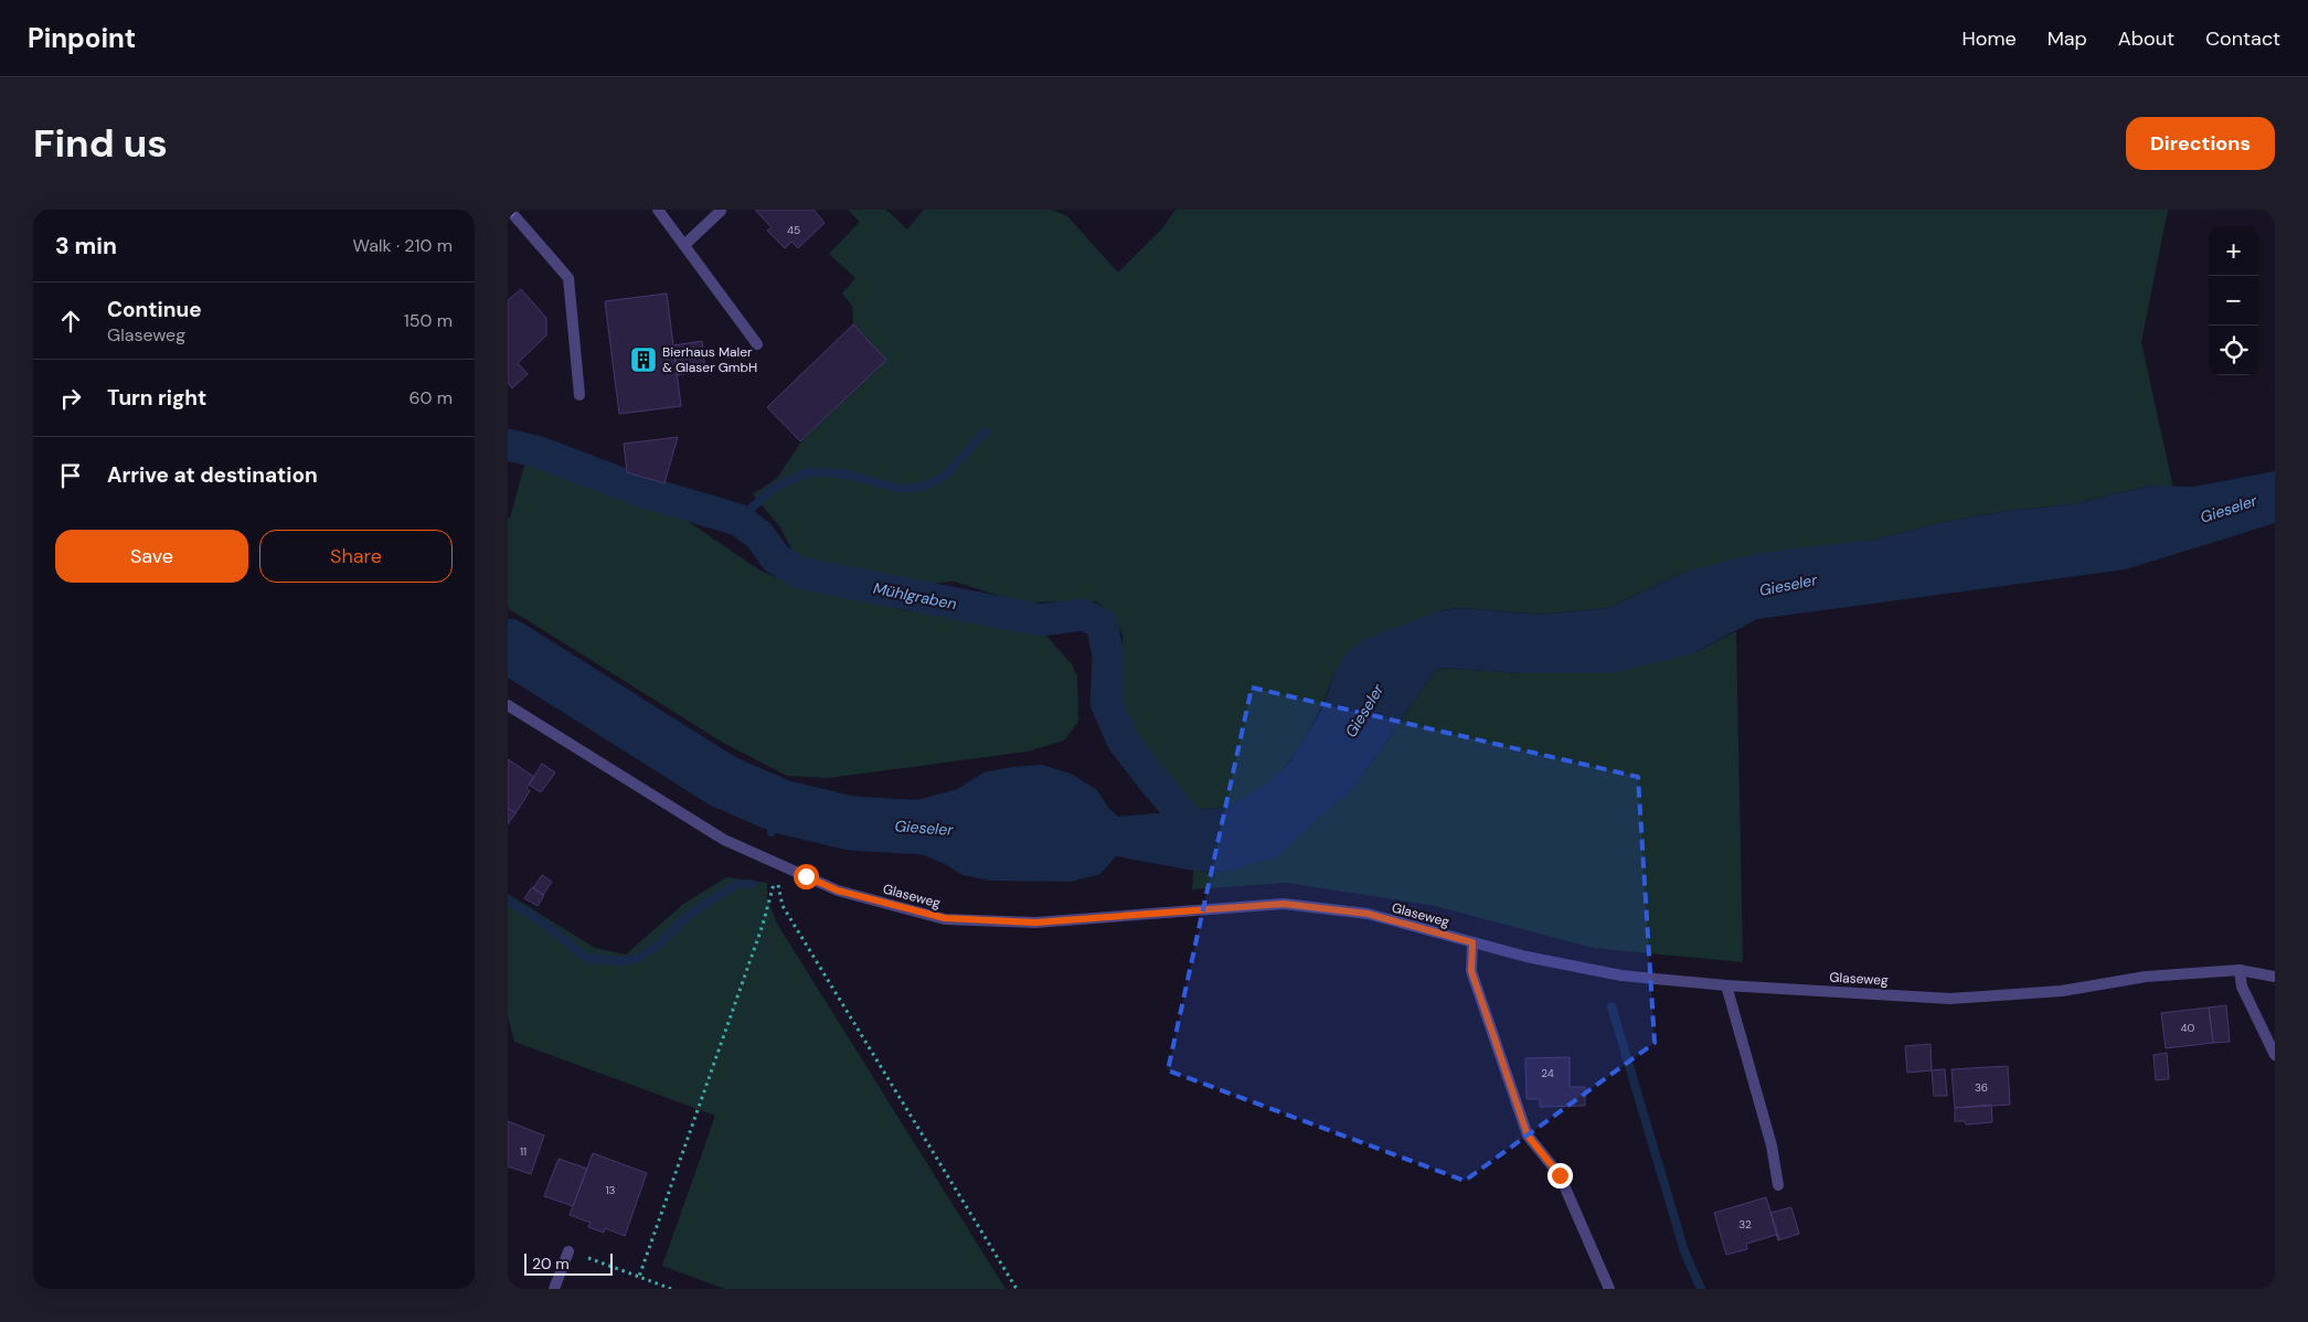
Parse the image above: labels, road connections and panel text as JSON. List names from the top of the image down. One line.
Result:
{"streets":{"street":["Glaseweg"]},"water":["Gieseler","Mühlgraben"],"places":{"building":["Bierhaus Maler & Glaser GmbH"]},"house_numbers":["45","40","24","36","11","13","32"],"scale_bar":"20 m","page":{"header":"Pinpoint","nav":["Home","Map","About","Contact"],"buttons":["Directions",["Save","Share"]],"title":"Find us","heading":["3 min","Walk · 210 m"],"map_buttons":["+","−"],"list":[["Continue","Glaseweg","150 m"],["Turn right","60 m"],"Arrive at destination"],"scale":"20 m"}}
